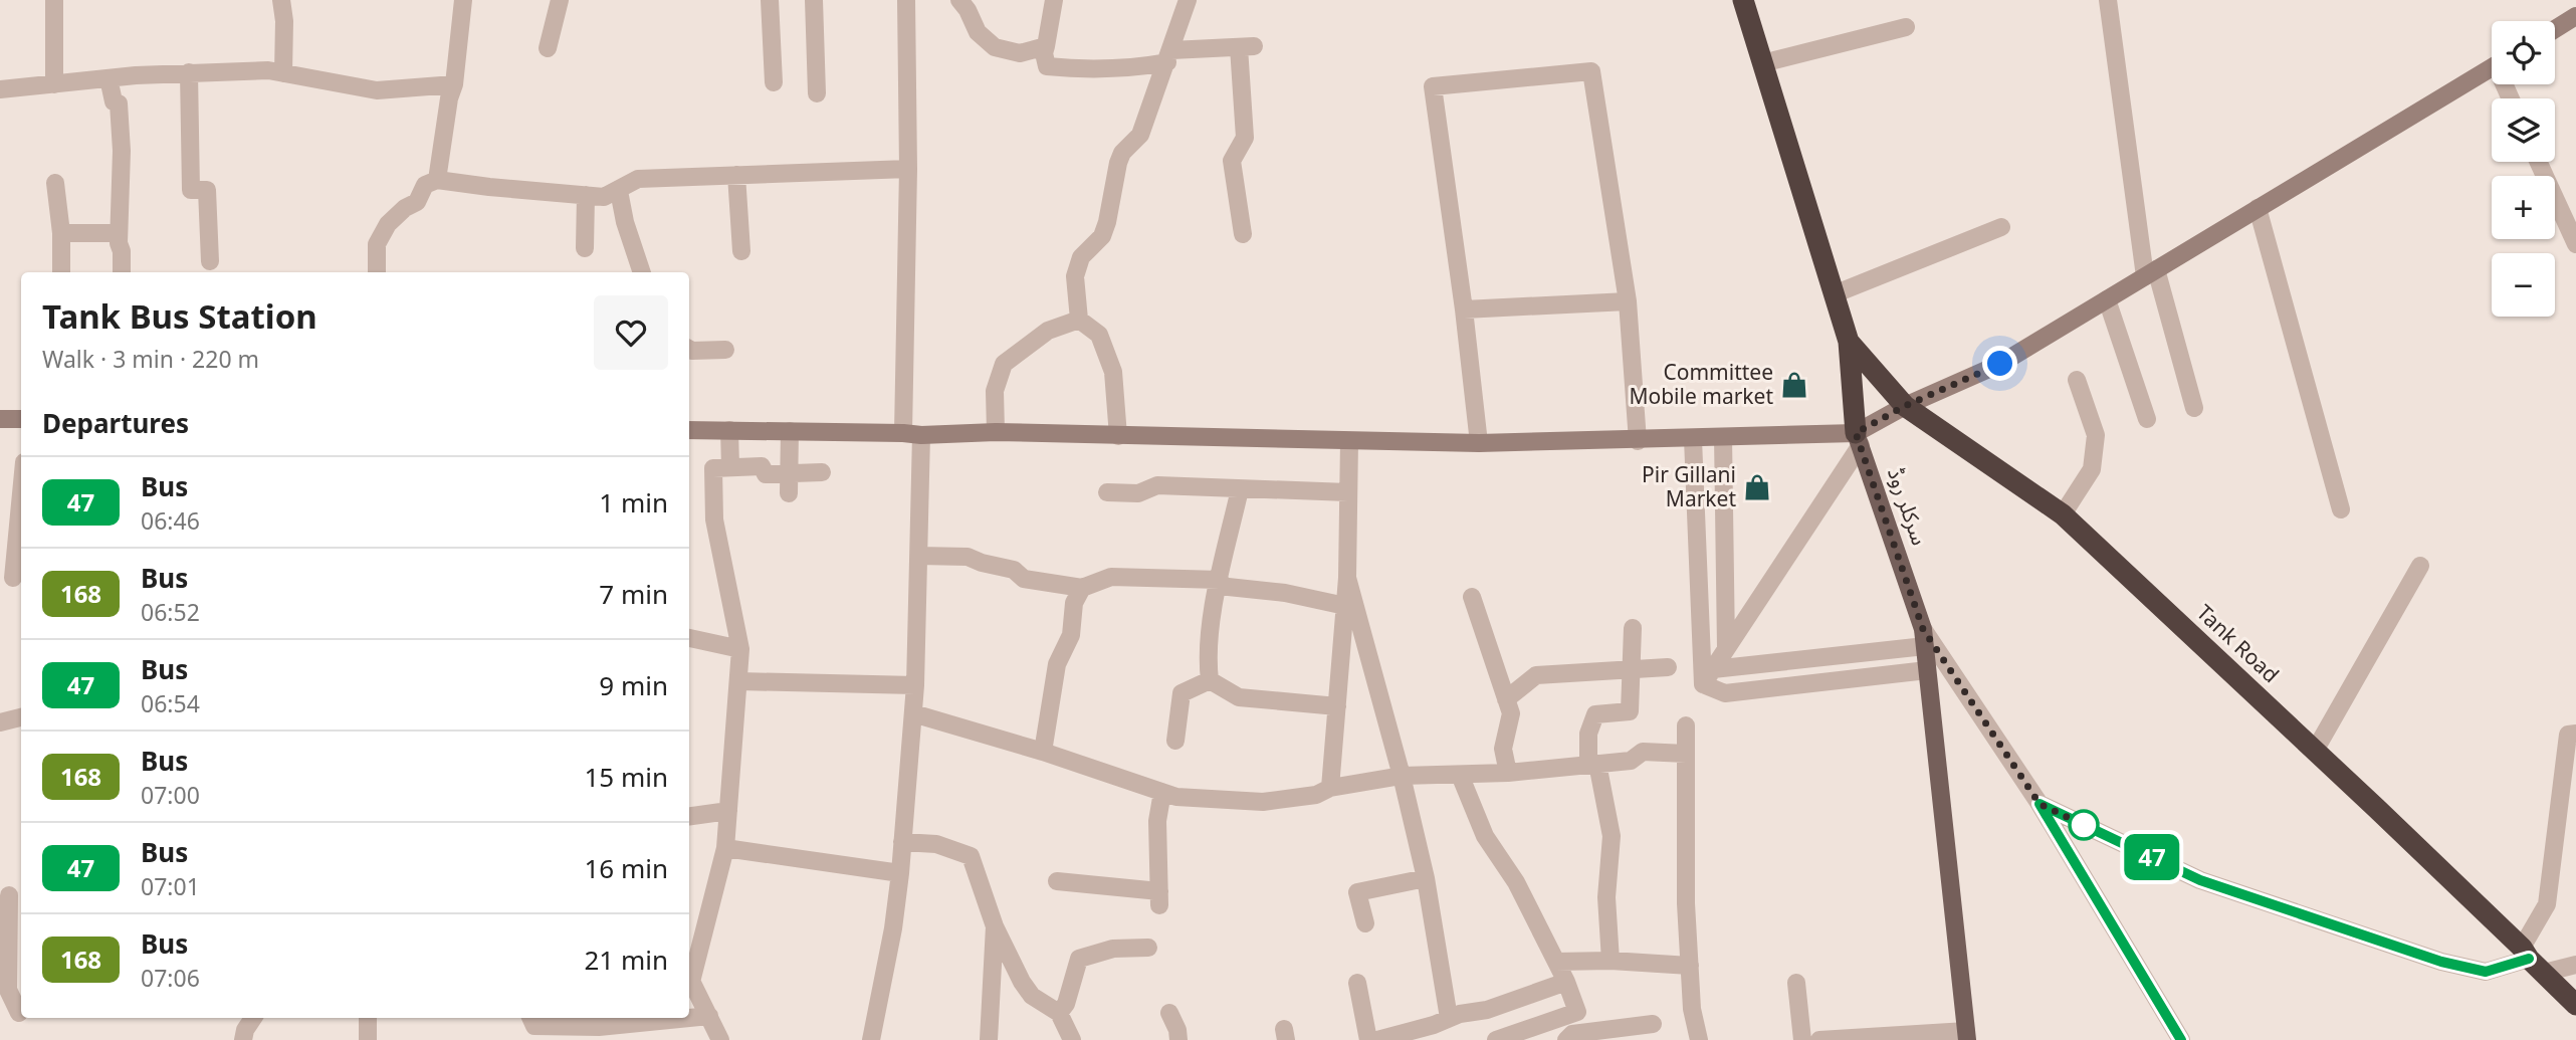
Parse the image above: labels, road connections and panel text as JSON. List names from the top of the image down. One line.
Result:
{"streets":{"highway":["سرکلر روڈ","Tank Road"]},"crossings":[["سرکلر روڈ","Tank Road"]],"places":{"shop":["Committee Mobile market","Pir Gillani Market"]},"lines":["bus line 47"],"page":{"on_map":"47","map_buttons":["+","−"],"heading":[["Tank Bus Station","Walk · 3 min · 220 m"],"Departures"],"list":[{"mark":"47","name":"Bus","note":"06:46","value":"1 min"},{"mark":"168","name":"Bus","note":"06:52","value":"7 min"},{"mark":"47","name":"Bus","note":"06:54","value":"9 min"},{"mark":"168","name":"Bus","note":"07:00","value":"15 min"},{"mark":"47","name":"Bus","note":"07:01","value":"16 min"},{"mark":"168","name":"Bus","note":"07:06","value":"21 min"}]}}
